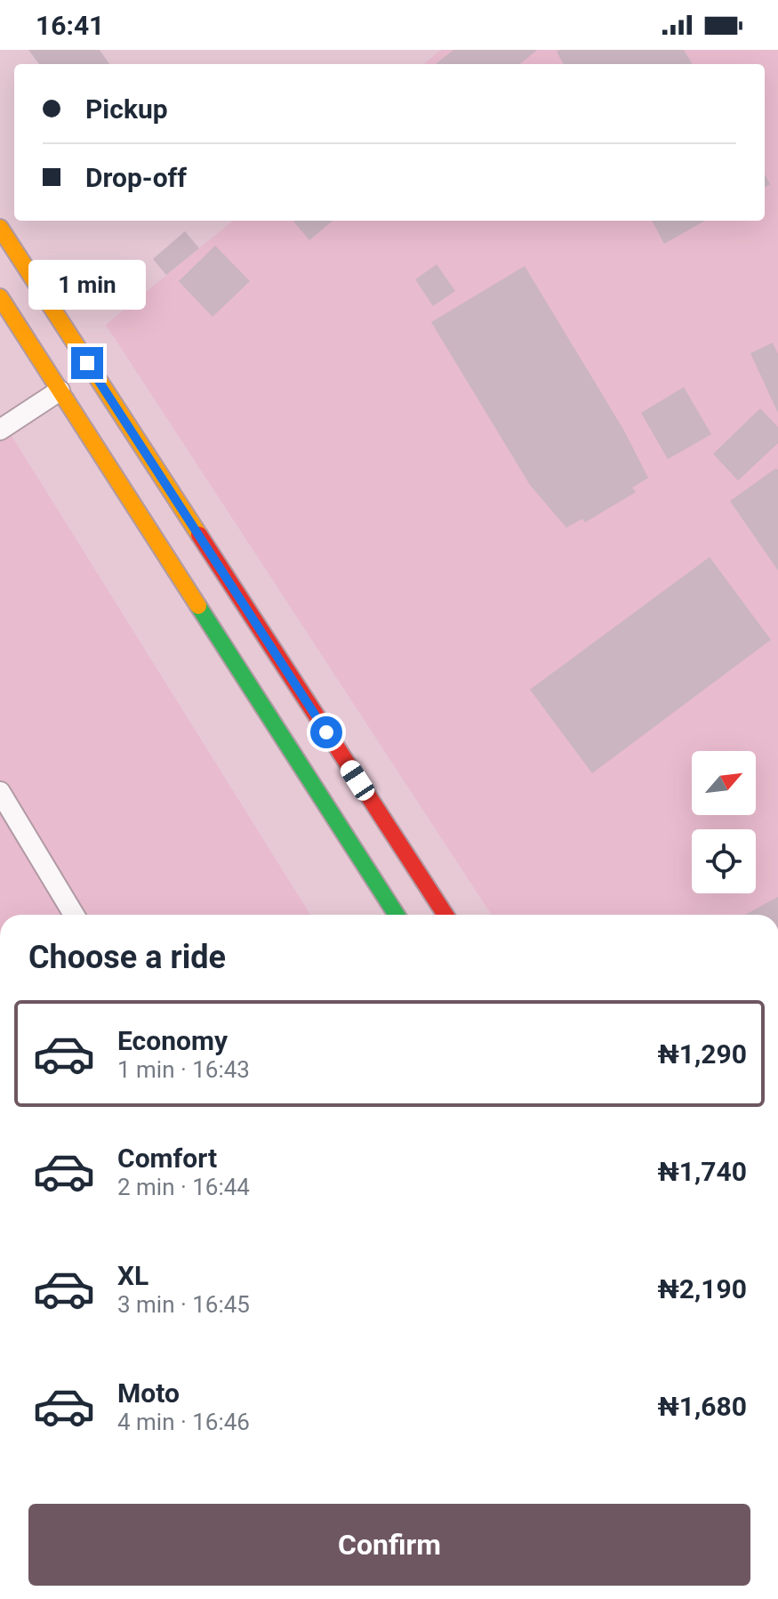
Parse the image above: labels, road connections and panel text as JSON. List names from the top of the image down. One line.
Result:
{"north":"top right","page":{"status":"16:41","banner":["Pickup","Drop-off"],"bubble":"1 min","heading":"Choose a ride","list":[{"name":"Economy","note":"1 min · 16:43","value":"₦1,290"},{"name":"Comfort","note":"2 min · 16:44","value":"₦1,740"},{"name":"XL","note":"3 min · 16:45","value":"₦2,190"},{"name":"Moto","note":"4 min · 16:46","value":"₦1,680"}],"buttons":"Confirm"}}
